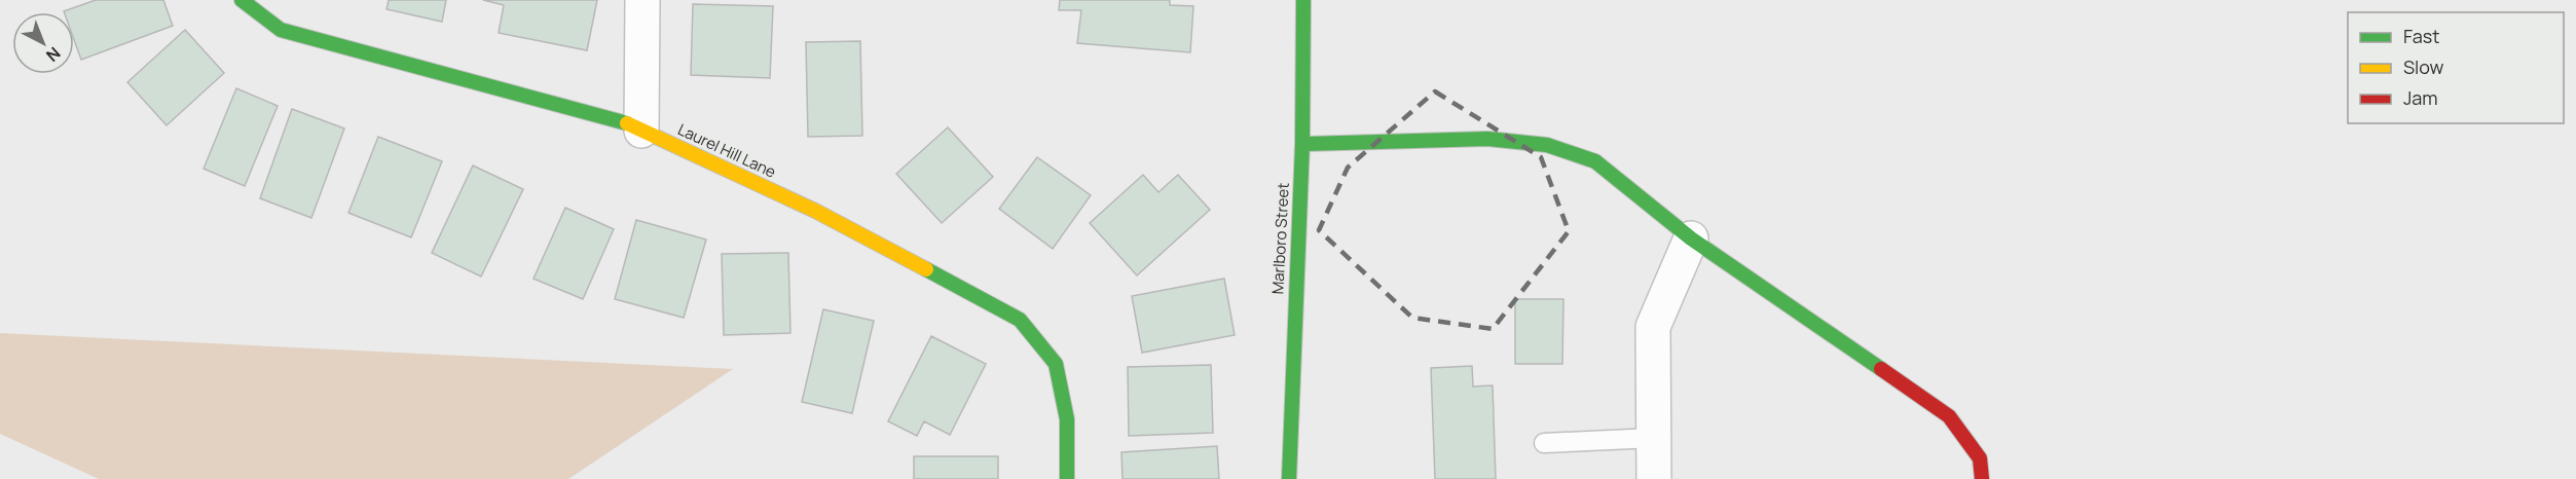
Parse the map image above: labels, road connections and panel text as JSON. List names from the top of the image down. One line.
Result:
{"streets":{"street":["Laurel Hill Lane","Marlboro Street"]},"legend":["Fast","Slow","Jam"],"north":"bottom right"}
